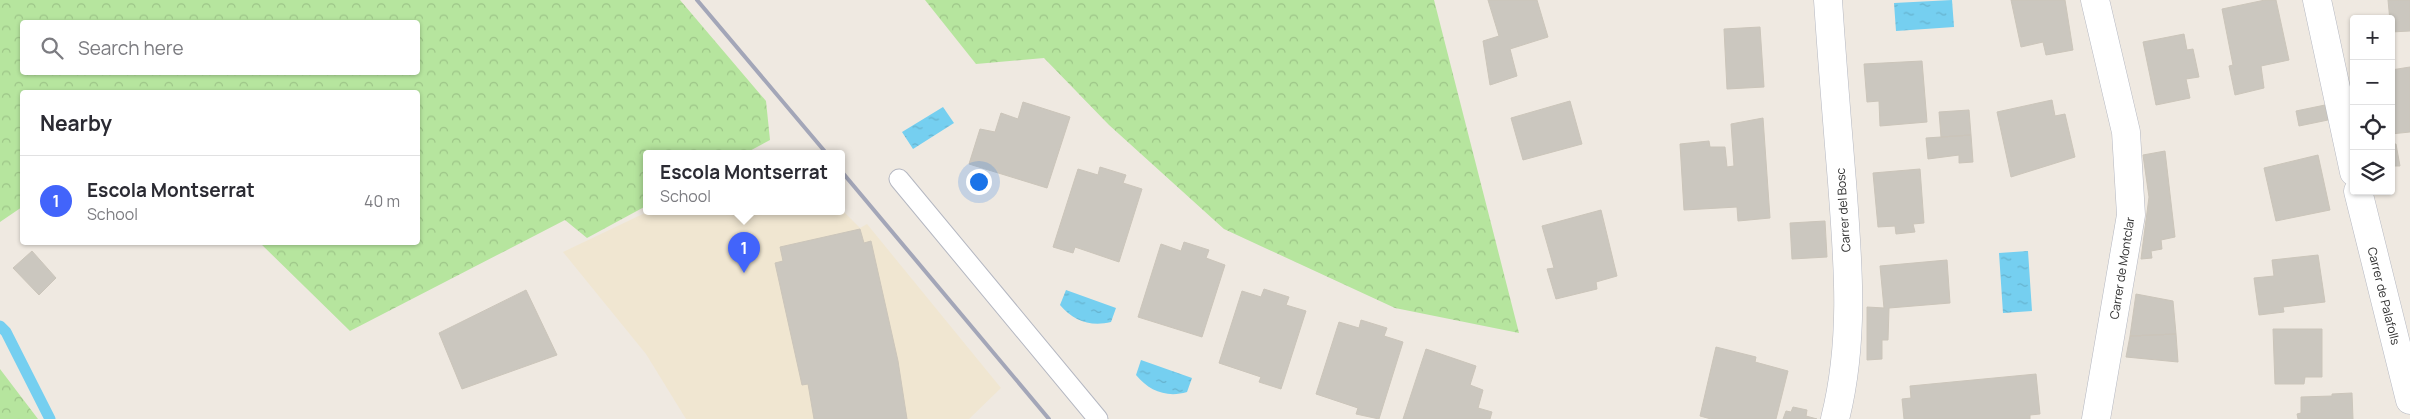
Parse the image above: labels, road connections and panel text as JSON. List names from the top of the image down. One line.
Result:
{"streets":{"street":["Carrer del Bosc","Carrer de Montclar","Carrer de Palafolls"]},"page":{"map_buttons":["+","−"],"search":"Search here","heading":"Nearby","popup":["Escola Montserrat","School"],"list":[{"mark":"1","name":"Escola Montserrat","note":"School","value":"40 m"}],"pins":"1"}}
